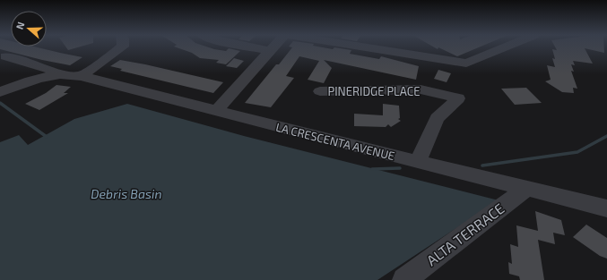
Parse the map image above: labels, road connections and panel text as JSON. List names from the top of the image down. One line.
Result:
{"streets":{"street":["PINERIDGE PLACE","LA CRESCENTA AVENUE","ALTA TERRACE"]},"crossings":[["PINERIDGE PLACE","LA CRESCENTA AVENUE"],["LA CRESCENTA AVENUE","ALTA TERRACE"]],"water":["Debris Basin"],"north":"left"}
